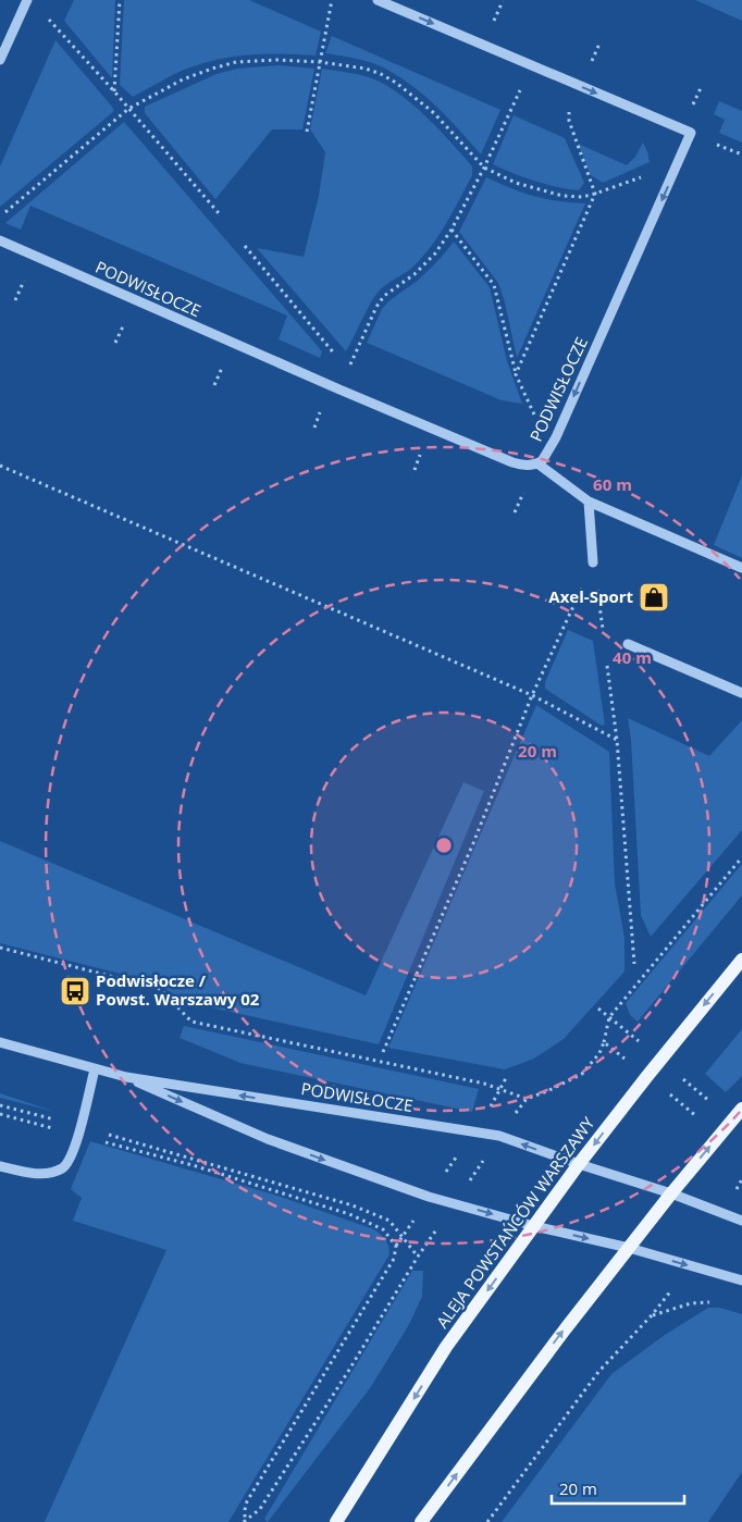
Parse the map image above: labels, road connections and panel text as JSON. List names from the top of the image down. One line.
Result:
{"streets":{"main road":["ALEJA POWSTAŃCÓW WARSZAWY"],"street":["PODWISŁOCZE"]},"crossings":[["PODWISŁOCZE","ALEJA POWSTAŃCÓW WARSZAWY"]],"places":{"shop":["Axel-Sport"],"bus stop":["Podwisłocze / Powst. Warszawy 02"]},"scale_bar":"20 m","rings":["60 m","40 m","20 m"]}
